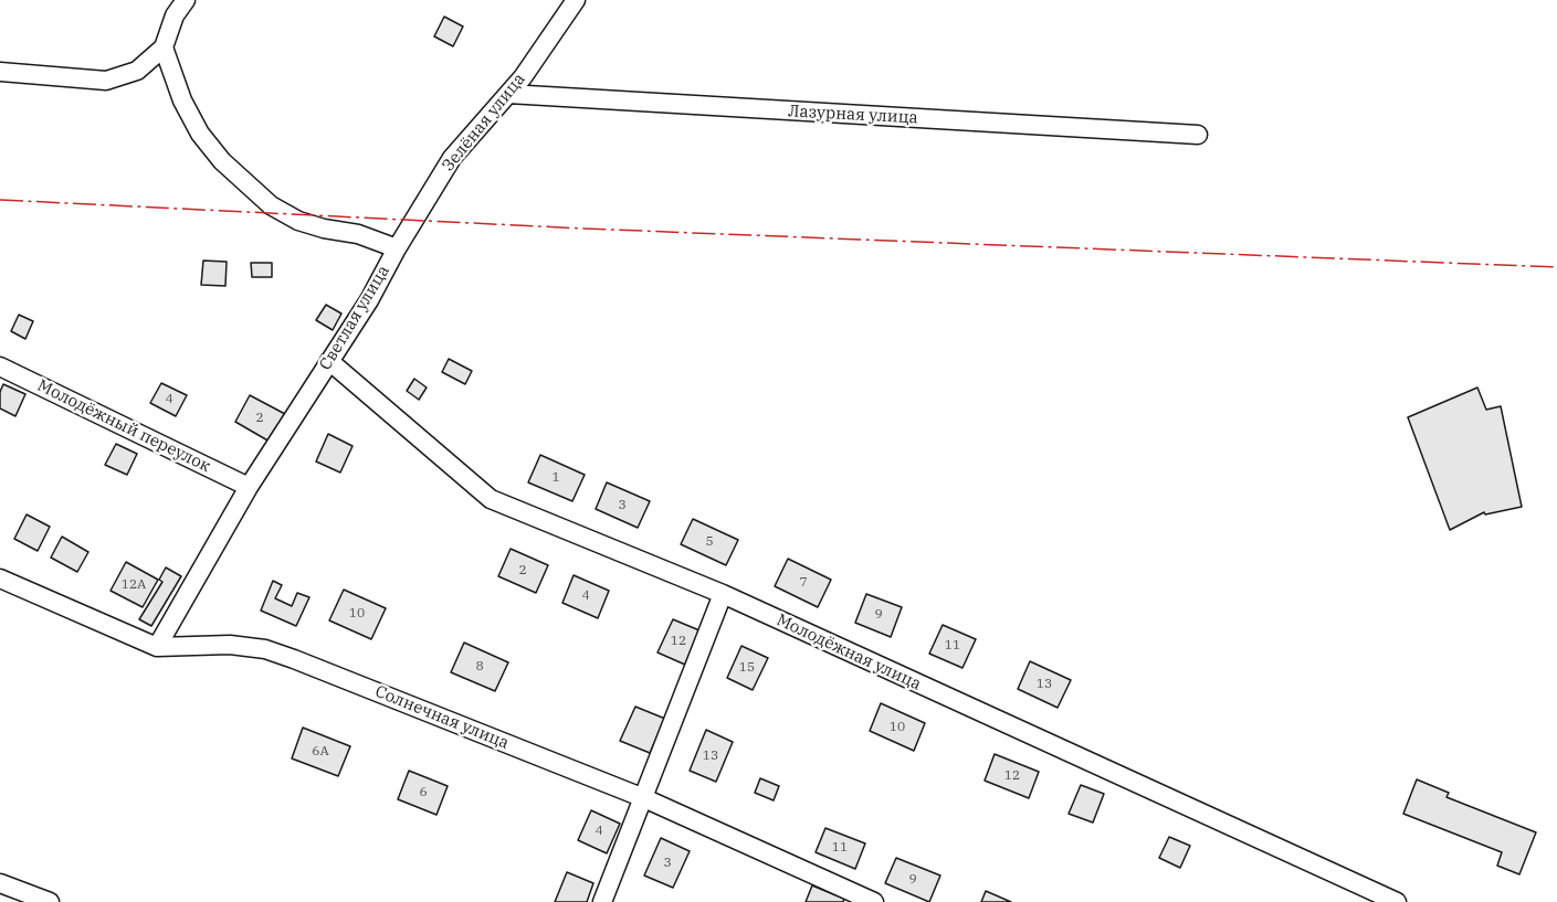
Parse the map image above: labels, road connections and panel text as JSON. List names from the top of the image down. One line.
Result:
{"streets":{"street":["Лазурная улица","Зелёная улица","Светлая улица","Молодёжный переулок","Молодёжная улица","Солнечная улица"]},"crossings":[["Лазурная улица","Зелёная улица"],["Зелёная улица","Светлая улица"],["Светлая улица","Молодёжный переулок"],["Светлая улица","Молодёжная улица"],["Светлая улица","Солнечная улица"]],"house_numbers":["4","2","1","3","5","2","7","12А","4","10","9","12","11","8","15","13","10","6А","13","12","6","4","11","3","9"]}
